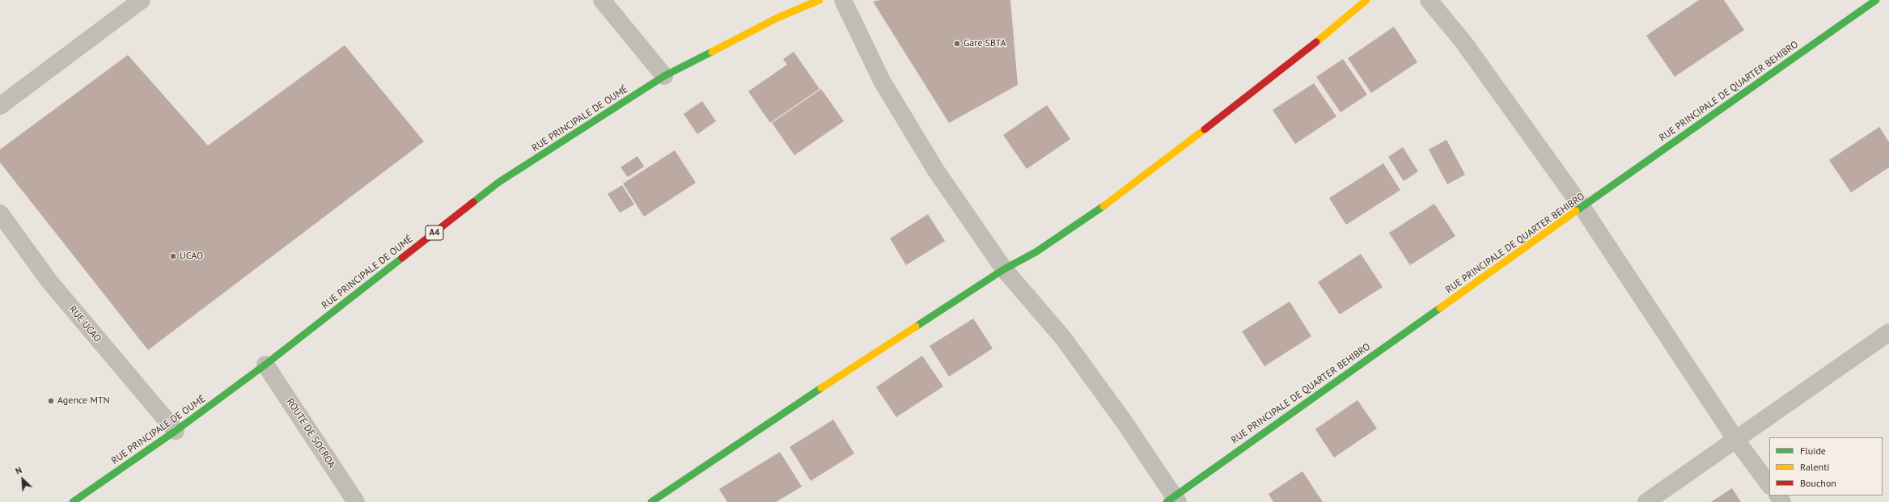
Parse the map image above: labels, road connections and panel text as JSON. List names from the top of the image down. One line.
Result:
{"streets":{"street":["RUE PRINCIPALE DE QUARTER BEHIBRO","RUE PRINCIPALE DE OUMÉ","A4","RUE UCAO","ROUTE DE SOCROA"]},"crossings":[["RUE PRINCIPALE DE OUMÉ","RUE UCAO"],["RUE PRINCIPALE DE OUMÉ","ROUTE DE SOCROA"]],"places":["Gare SBTA","UCAO","Agence MTN"],"legend":["Fluide","Ralenti","Bouchon"],"north":"top left"}
